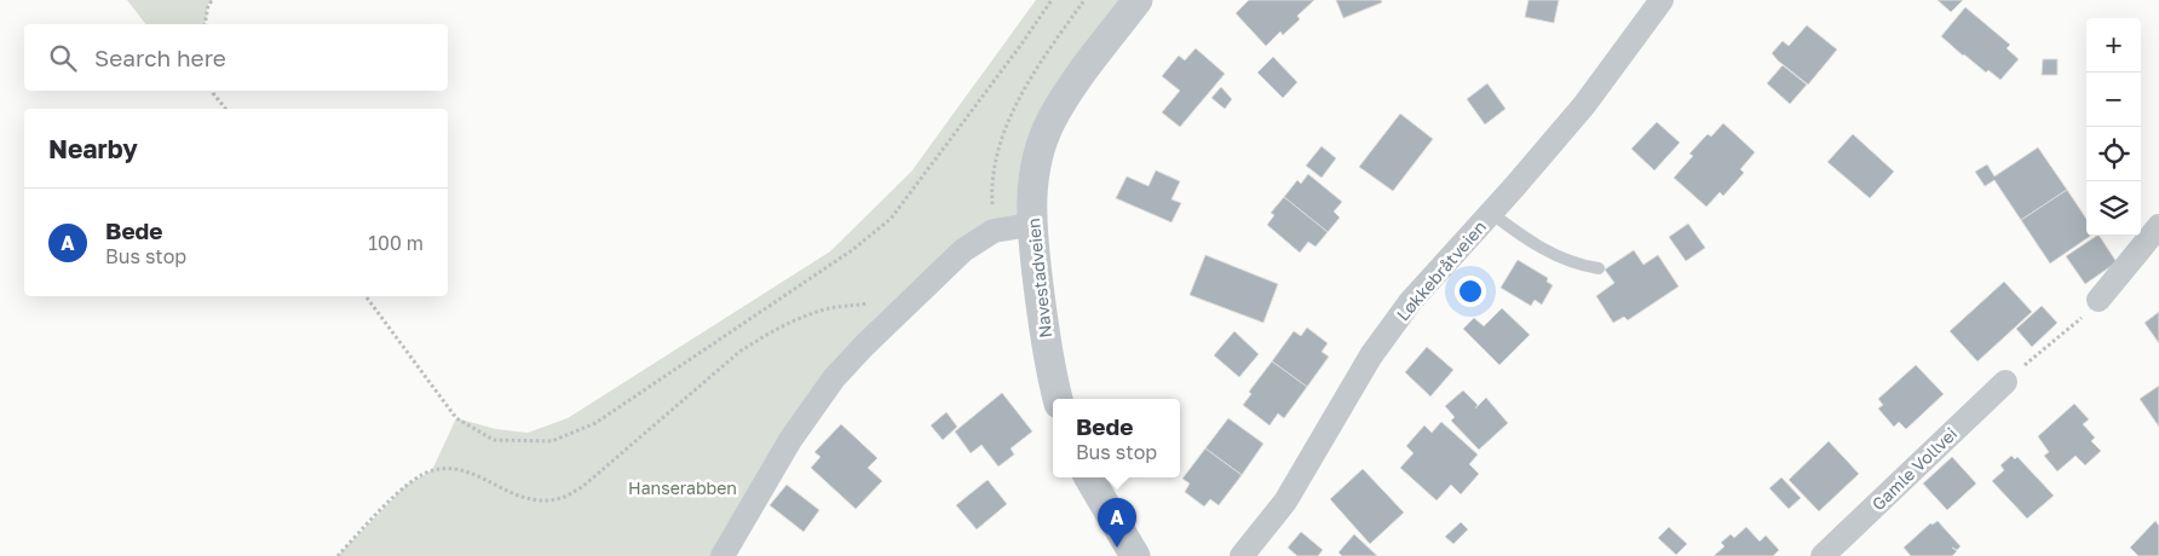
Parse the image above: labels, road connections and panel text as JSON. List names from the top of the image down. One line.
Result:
{"streets":{"street":["Løkkebråtveien","Navestadveien","Gamle Vollvei"]},"parks":["Hanserabben"],"page":{"map_buttons":["+","−"],"search":"Search here","heading":"Nearby","list":[{"mark":"A","name":"Bede","note":"Bus stop","value":"100 m"}],"popup":["Bede","Bus stop"],"pins":"A"}}
